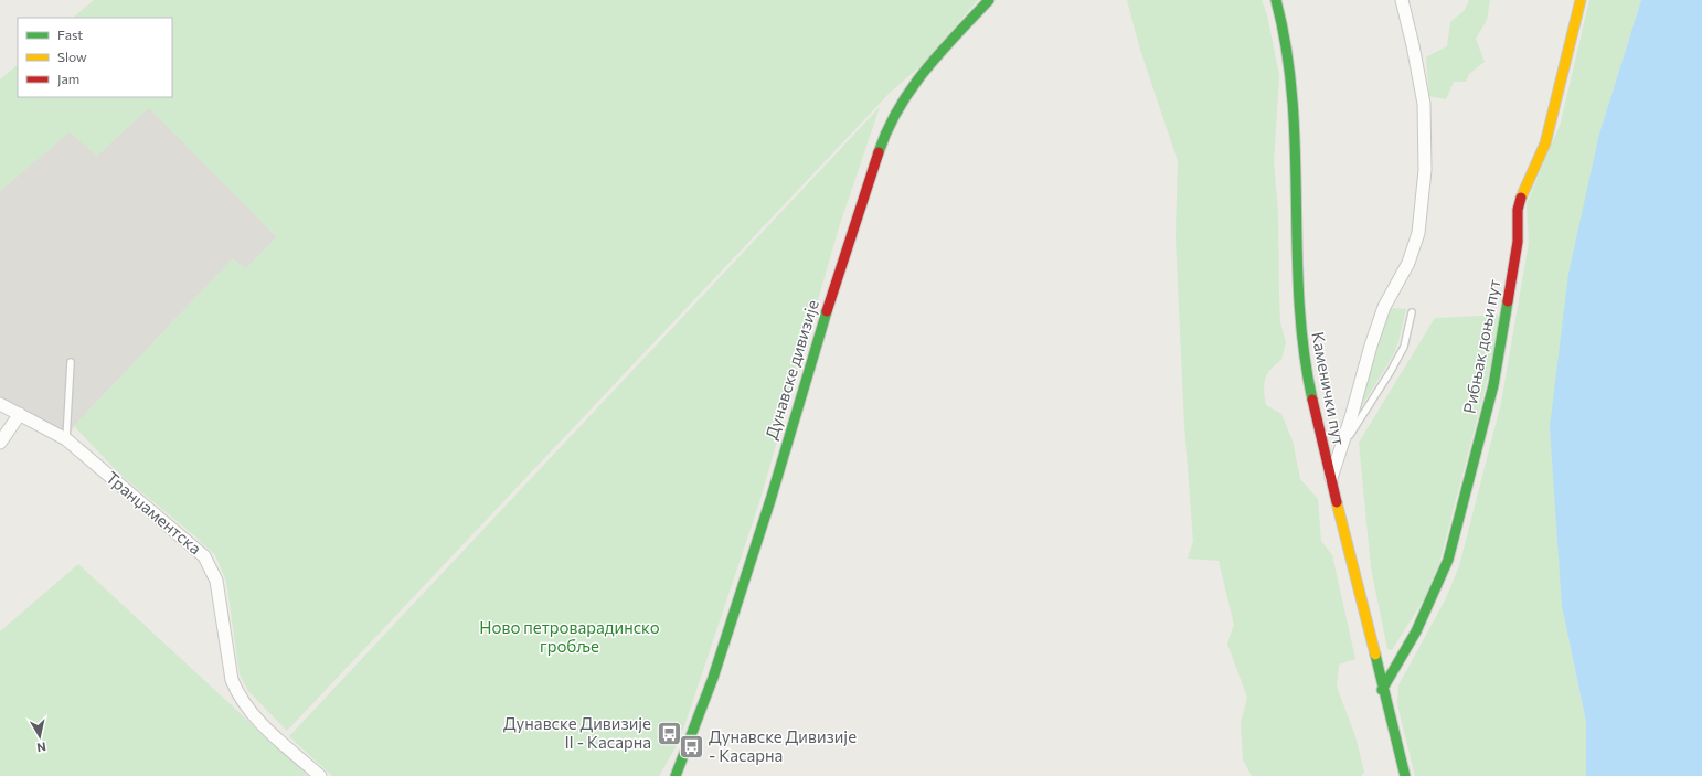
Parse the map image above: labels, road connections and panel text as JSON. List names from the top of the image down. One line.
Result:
{"streets":{"street":["Рибњак доњи пут","Дунавске дивизије","Каменички пут","Транџаментска"]},"crossings":[["Рибњак доњи пут","Каменички пут"]],"parks":["Ново петроварадинско гробље"],"places":{"bus stop":["Дунавске Дивизије II - Касарна","Дунавске Дивизије - Касарна"]},"legend":["Fast","Slow","Jam"],"north":"bottom"}
